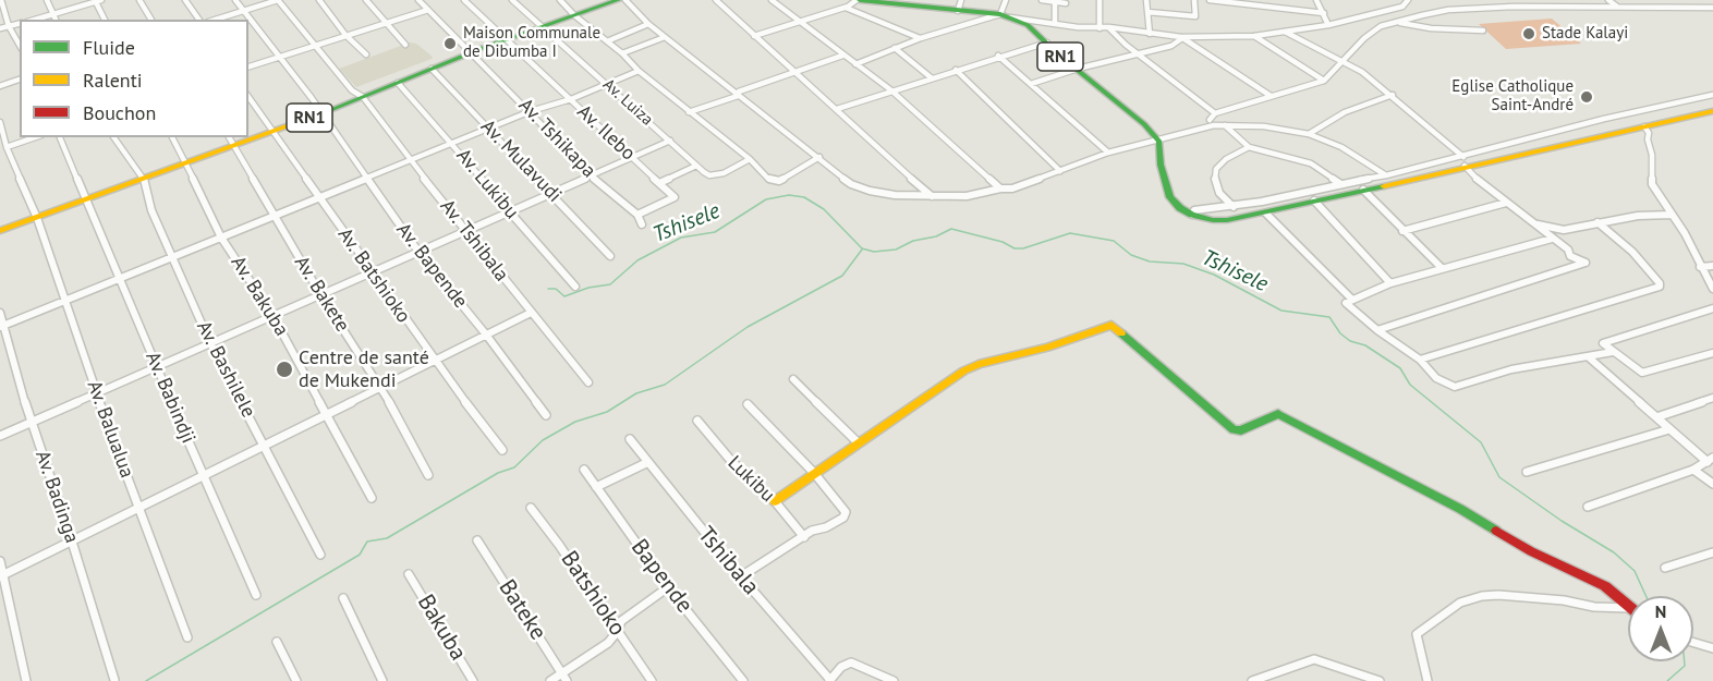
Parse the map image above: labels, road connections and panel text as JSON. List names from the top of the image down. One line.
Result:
{"streets":{"main road":["RN1"],"street":["Av. Luiza","Av. Ilebo","Av. Tshikapa","Av. Mulavudi","Av. Lukibu","Av. Tshibala","Av. Bapende","Av. Batshioko","Av. Bakete","Av. Bakuba","Av. Bashilele","Av. Babindji","Av. Balualua","Lukibu","Av. Badinga","Tshibala","Bapende","Batshioko","Bateke","Bakuba"]},"crossings":[["RN1","Av. Luiza"],["RN1","Av. Ilebo"],["RN1","Av. Tshikapa"],["RN1","Av. Mulavudi"],["RN1","Av. Lukibu"],["RN1","Av. Tshibala"],["RN1","Av. Bapende"],["RN1","Av. Batshioko"],["RN1","Av. Bakete"],["RN1","Av. Bakuba"],["RN1","Av. Bashilele"],["RN1","Av. Babindji"],["RN1","Av. Balualua"]],"water":["Tshisele"],"places":["Stade Kalayi","Maison Communale de Dibumba I","Eglise Catholique Saint-André","Centre de santé de Mukendi"],"legend":["Fluide","Ralenti","Bouchon"],"north":"top"}
